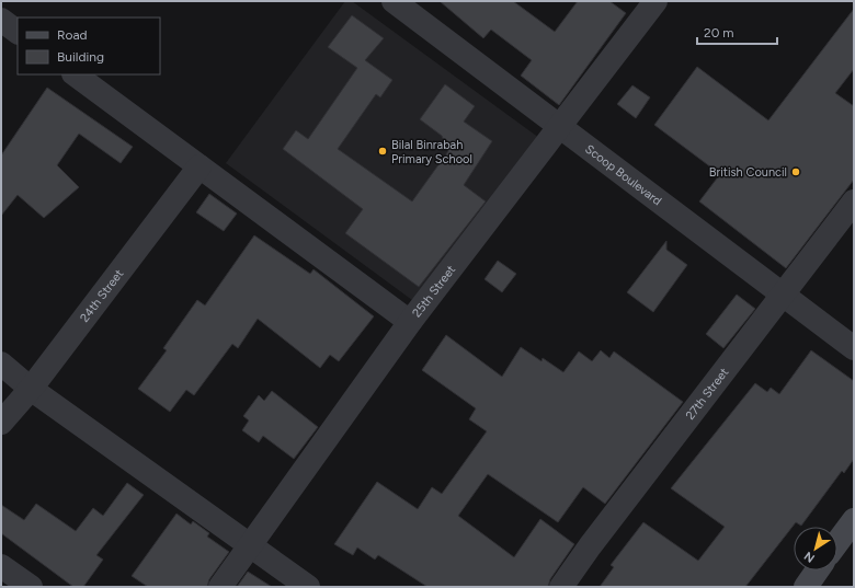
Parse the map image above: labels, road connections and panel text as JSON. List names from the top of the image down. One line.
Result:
{"streets":{"street":["Scoop Boulevard","25th Street","24th Street","27th Street"]},"crossings":[["Scoop Boulevard","25th Street"],["Scoop Boulevard","27th Street"]],"places":["Bilal Binrabah Primary School","British Council"],"legend":["Road","Building"],"scale_bar":"20 m","north":"bottom left"}
